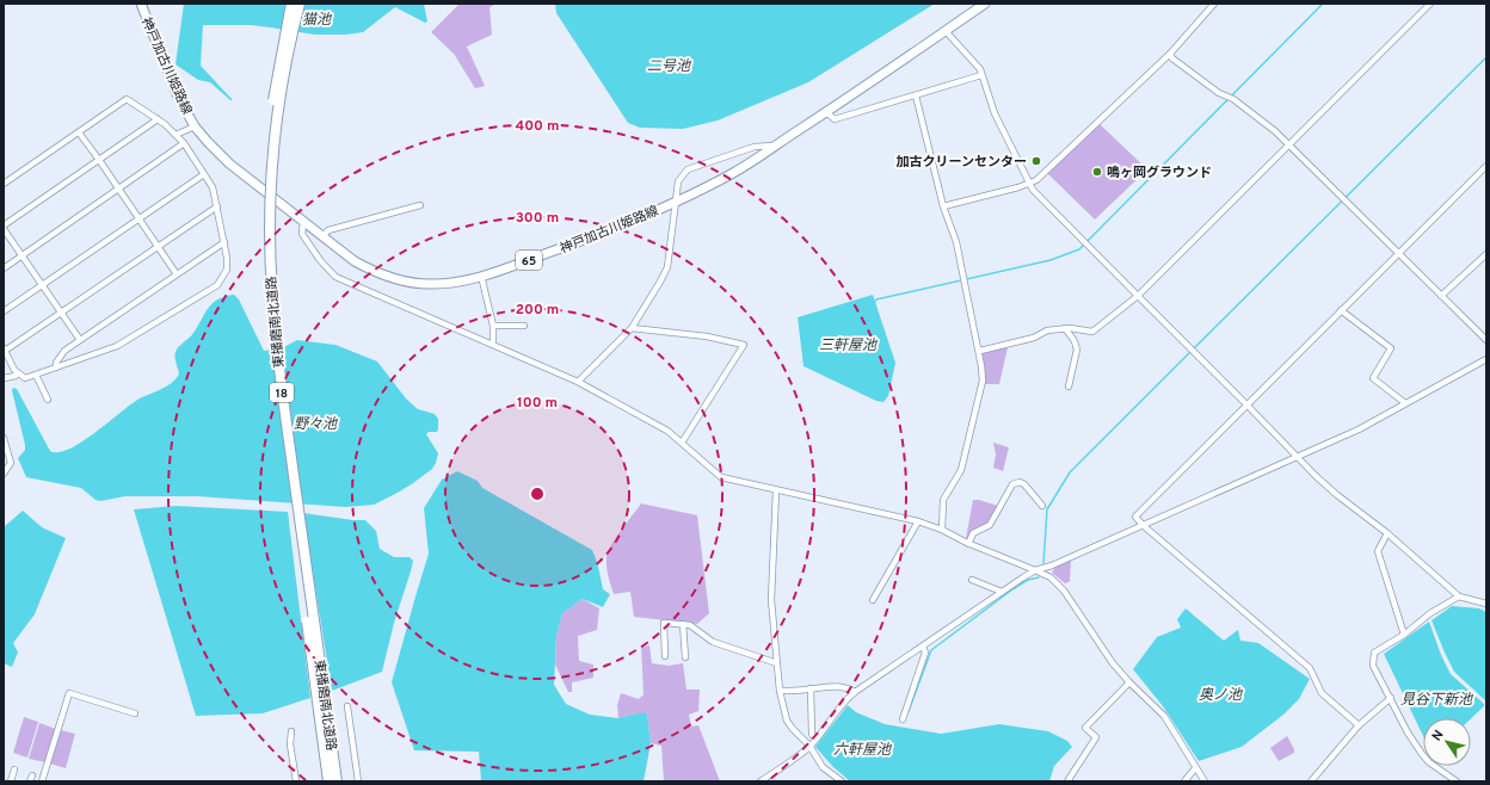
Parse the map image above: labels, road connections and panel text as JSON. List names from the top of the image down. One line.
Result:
{"streets":{"highway":["東播磨南北道路","18"],"main road":["神戸加古川姫路線","65"]},"water":["猫池","二号池","三軒屋池","野々池","奥ノ池","見谷下新池","六軒屋池"],"places":["加古クリーンセンター","鳴ヶ岡グラウンド"],"north":"top left","rings":["400 m","300 m","200 m","100 m"]}
